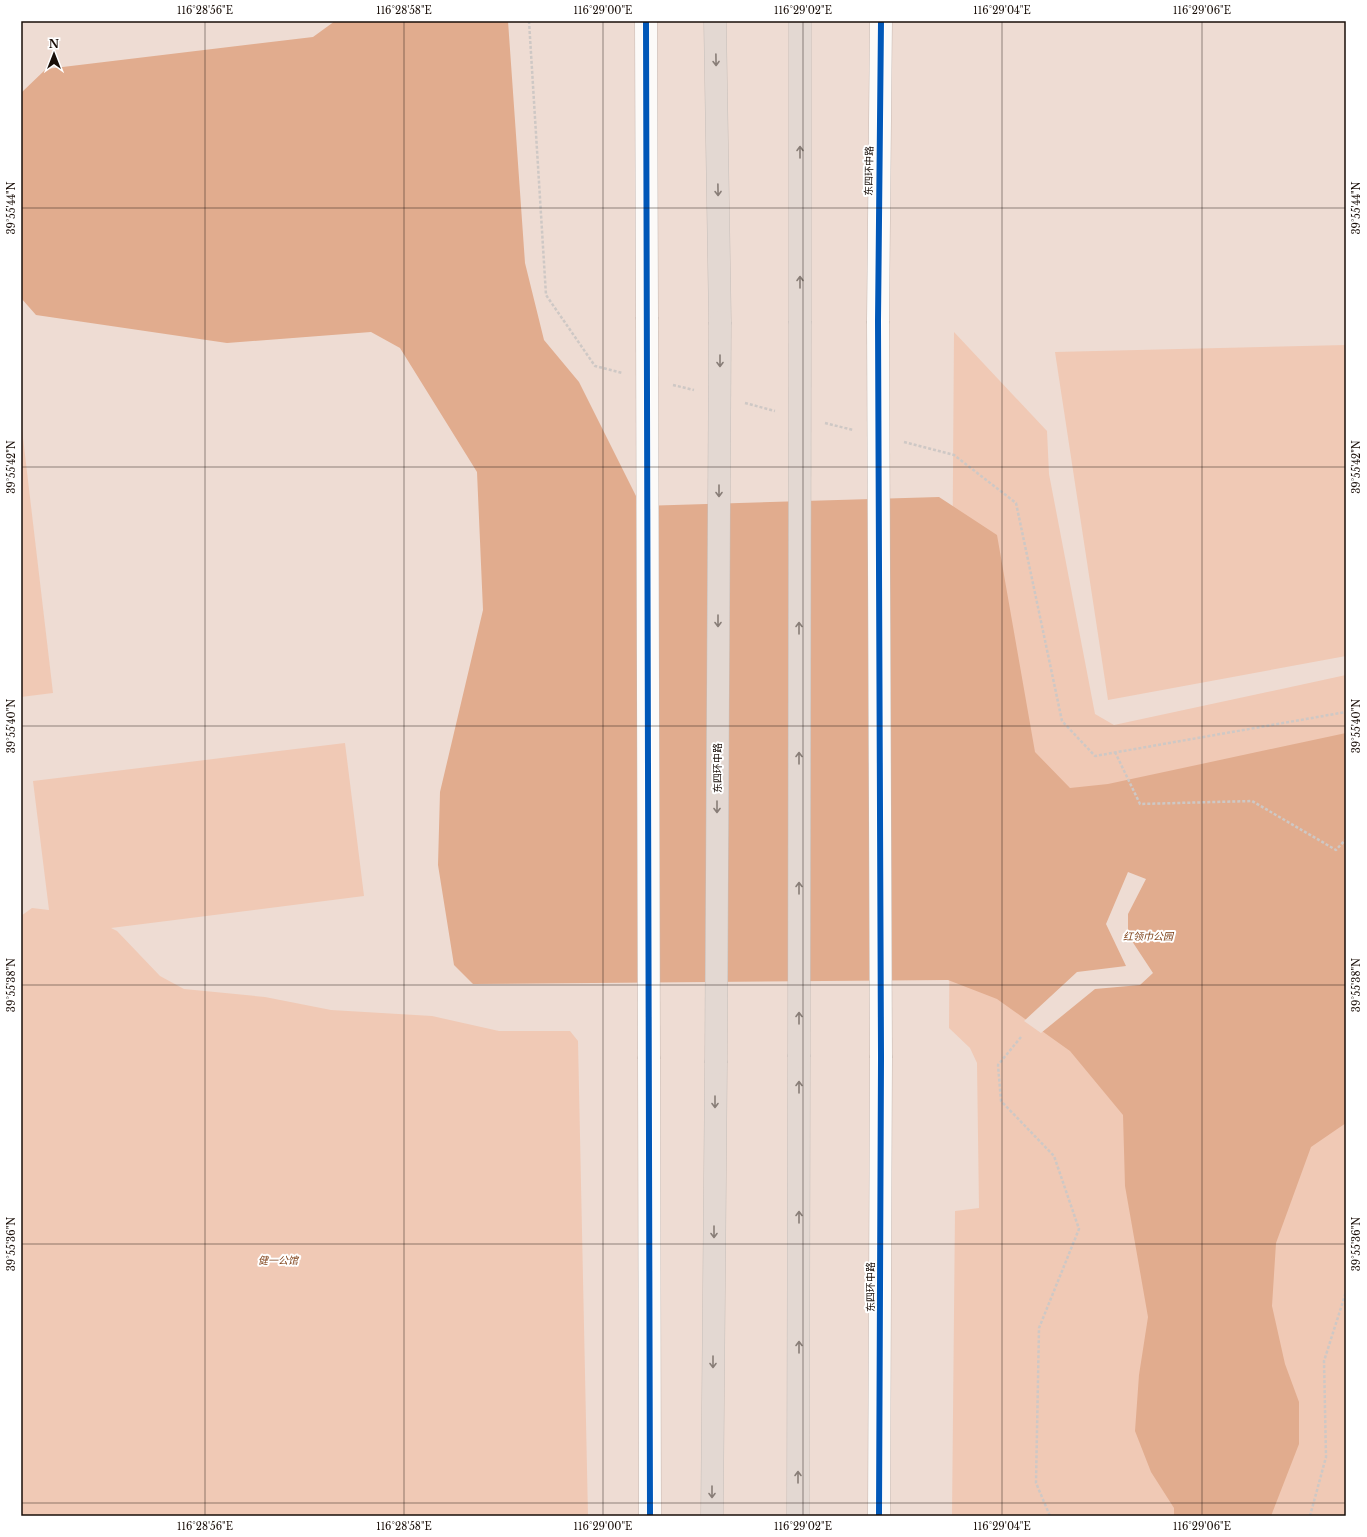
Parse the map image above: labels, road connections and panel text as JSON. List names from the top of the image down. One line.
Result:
{"streets":{"highway":["东四环中路"]},"parks":["红领巾公园","健一公馆"],"north":"top","coordinates":["116°28'56\"E","116°28'58\"E","116°29'00\"E","116°29'02\"E","116°29'04\"E","116°29'06\"E","39°55'44\"N","39°55'42\"N","39°55'40\"N","39°55'38\"N","39°55'36\"N"]}
